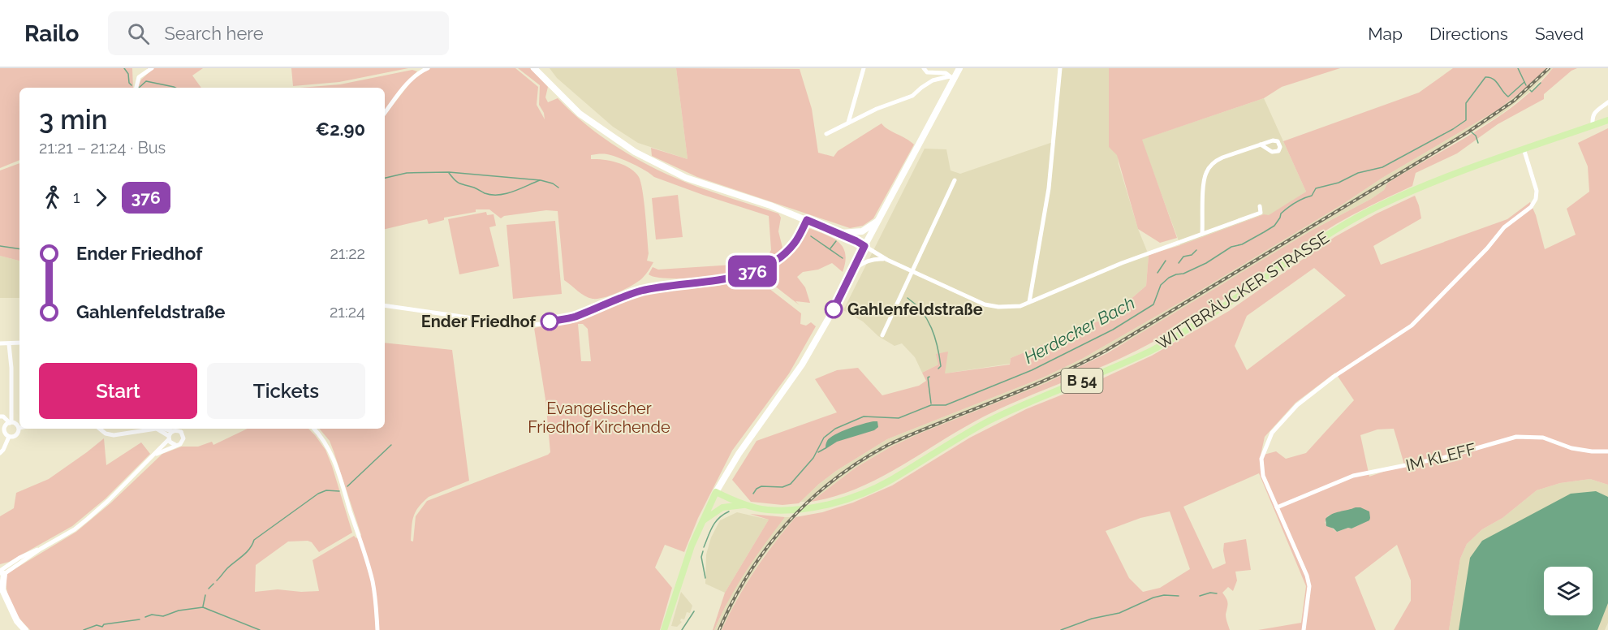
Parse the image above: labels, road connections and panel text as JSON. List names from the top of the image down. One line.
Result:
{"streets":{"main road":["WITTBRÄUCKER STRASSE","B 54"],"street":["IM KLEFF"]},"water":["Herdecker Bach"],"parks":["Evangelischer Friedhof Kirchende"],"places":["Gahlenfeldstraße","Ender Friedhof"],"lines":["bus line 376"],"page":{"header":"Railo","search":"Search here","nav":["Map","Directions","Saved"],"on_map":"376","heading":["3 min","21:21 – 21:24 · Bus","€2.90"],"legs":["1","376"],"list":[{"name":"Ender Friedhof","value":"21:22"},{"name":"Gahlenfeldstraße","value":"21:24"}],"buttons":["Start","Tickets"]}}
